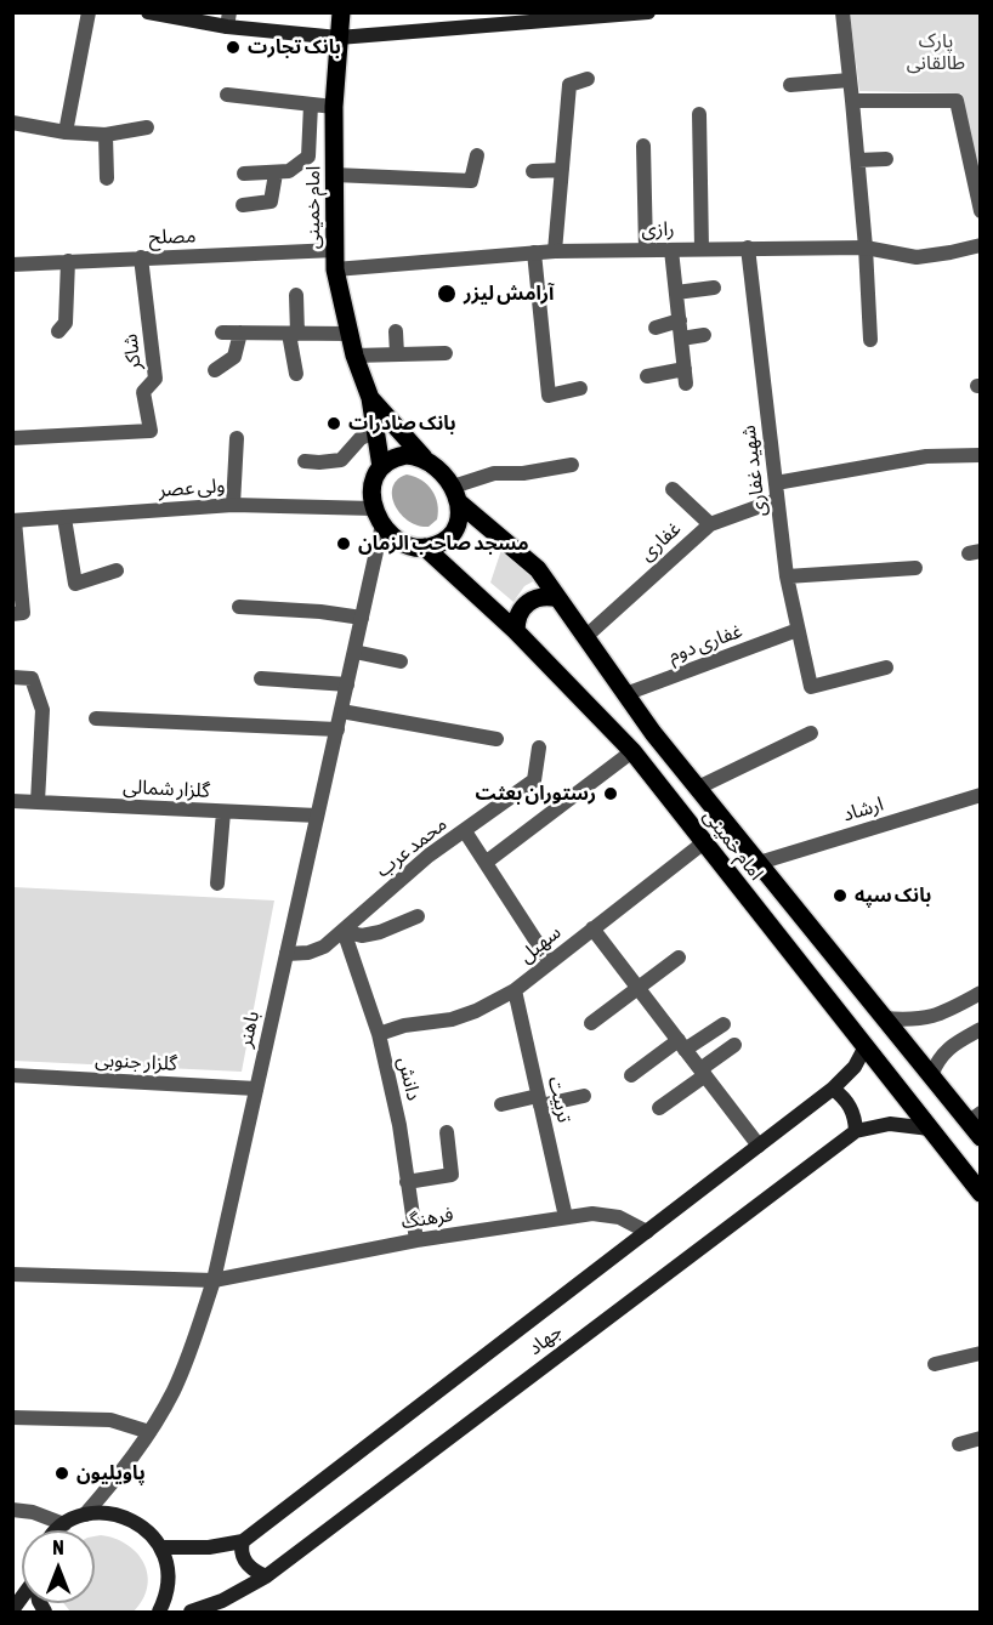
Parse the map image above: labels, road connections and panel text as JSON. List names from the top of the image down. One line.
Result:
{"streets":{"main road":["امام خمینی","جهاد"],"street":["رازی","مصلح","شاکر","شهید غفاری","ولی عصر","غفاری","غفاری دوم","گلزار شمالی","ارشاد","محمد عرب","سهیل","باهنر","گلزار جنوبی","دانش","تربیت","فرهنگ"]},"crossings":[["امام خمینی","رازی"],["امام خمینی","مصلح"],["امام خمینی","ولی عصر"],["امام خمینی","غفاری"],["امام خمینی","غفاری دوم"],["امام خمینی","ارشاد"],["امام خمینی","سهیل"],["امام خمینی","باهنر"],["امام خمینی","جهاد"],["رازی","شهید غفاری"],["مصلح","شاکر"],["شهید غفاری","غفاری"],["شهید غفاری","غفاری دوم"],["ولی عصر","باهنر"],["گلزار شمالی","باهنر"],["محمد عرب","باهنر"],["محمد عرب","دانش"],["سهیل","دانش"],["سهیل","تربیت"],["باهنر","گلزار جنوبی"],["باهنر","فرهنگ"],["دانش","فرهنگ"],["تربیت","فرهنگ"],["فرهنگ","جهاد"]],"parks":["پارک طالقانی"],"places":["بانک تجارت","آرامش لیزر","بانک صادرات","مسجد صاحب الزمان","رستوران بعثت","بانک سپه","پاویلیون"],"north":"top"}
